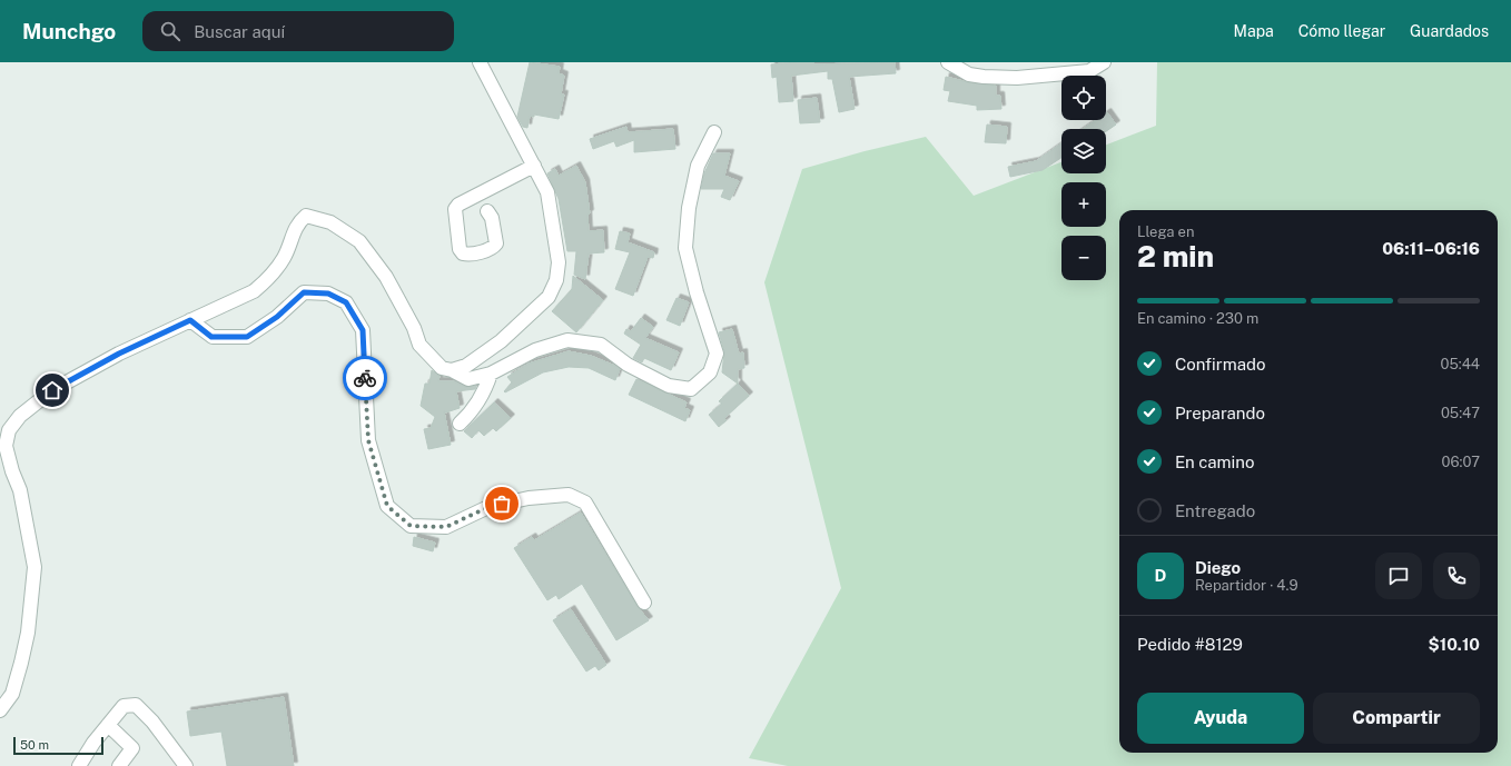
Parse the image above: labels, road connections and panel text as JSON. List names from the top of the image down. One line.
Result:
{"scale_bar":"50 m","page":{"header":"Munchgo","search":"Buscar aquí","nav":["Mapa","Cómo llegar","Guardados"],"map_buttons":["+","−"],"heading":["2 min","Llega en","06:11–06:16"],"panel":["Diego","Repartidor · 4.9","Pedido #8129","$10.10"],"bar":"En camino · 230 m","list":[["Confirmado","05:44"],["Preparando","05:47"],["En camino","06:07"],"Entregado"],"round":"D","buttons":["Ayuda","Compartir"],"scale":"50 m"}}
